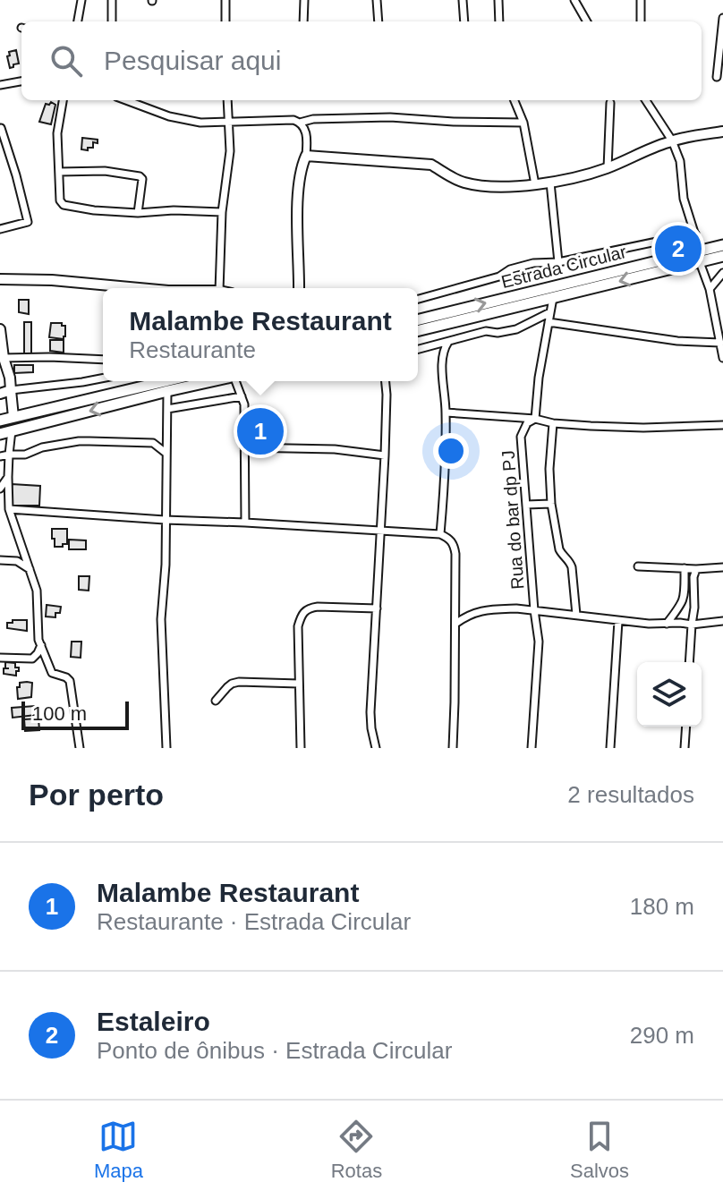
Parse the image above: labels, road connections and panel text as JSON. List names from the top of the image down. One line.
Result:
{"streets":{"main road":["Estrada Circular"],"street":["Rua do bar dp PJ"]},"crossings":[["Estrada Circular","Rua do bar dp PJ"]],"scale_bar":"100 m","page":{"search":"Pesquisar aqui","pins":["2","1"],"popup":["Malambe Restaurant","Restaurante"],"scale":"100 m","heading":["Por perto","2 resultados"],"list":[{"mark":"1","name":"Malambe Restaurant","note":"Restaurante · Estrada Circular","value":"180 m"},{"mark":"2","name":"Estaleiro","note":"Ponto de ônibus · Estrada Circular","value":"290 m"}],"nav":["Mapa","Rotas","Salvos"]}}
